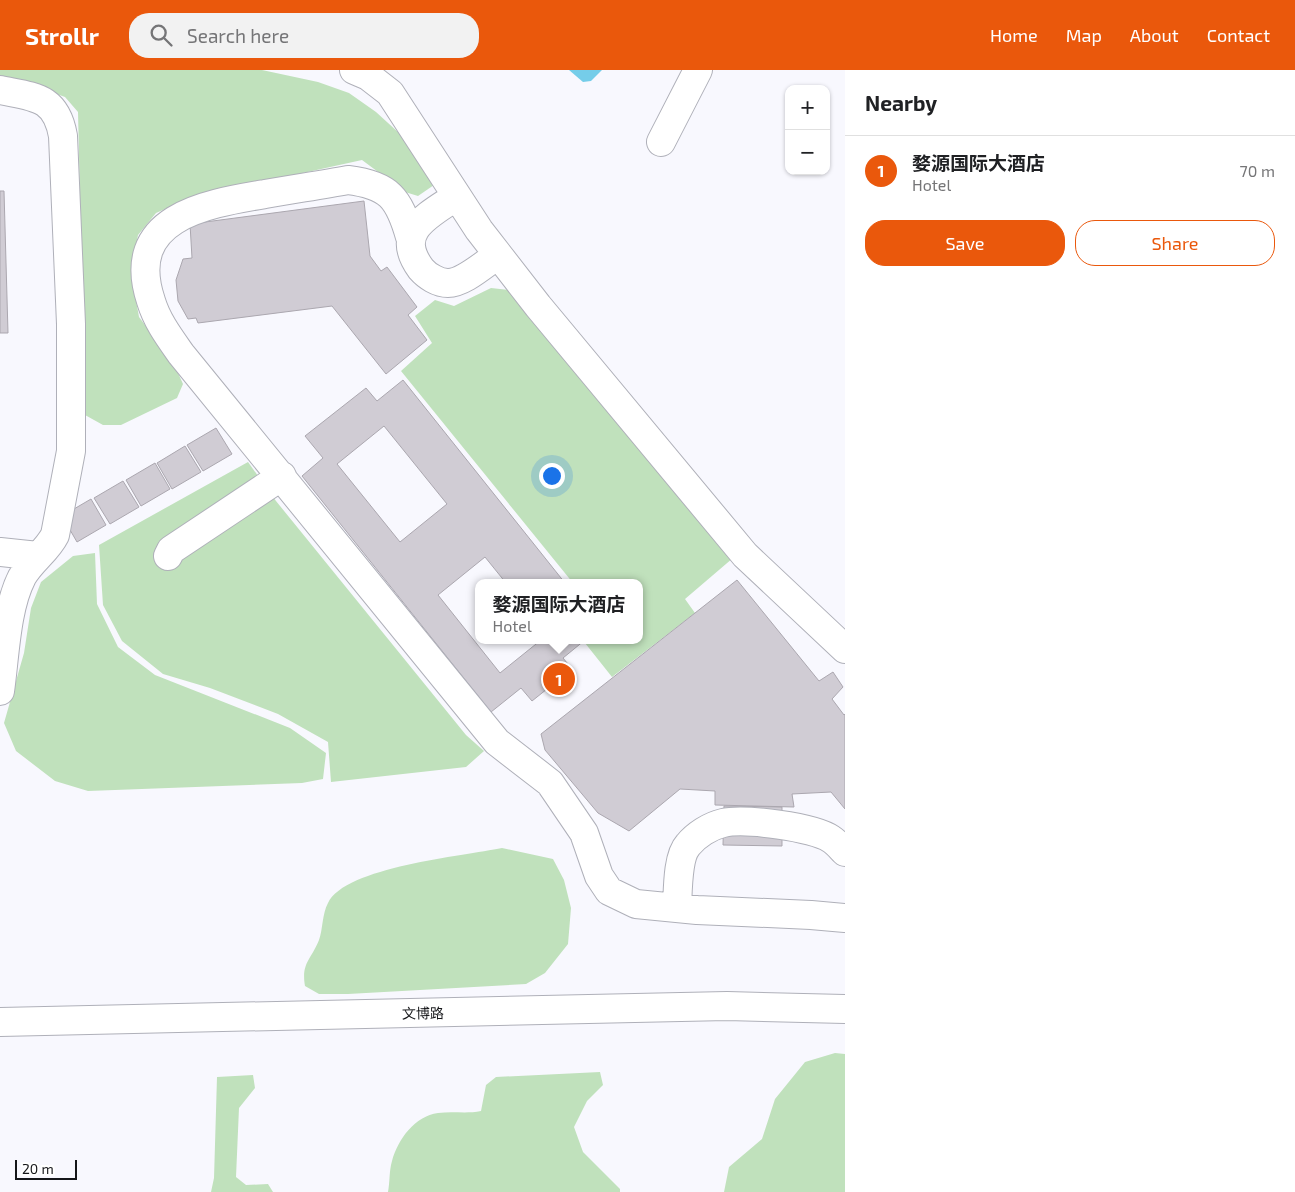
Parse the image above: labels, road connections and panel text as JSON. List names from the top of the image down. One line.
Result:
{"streets":{"street":["文博路"]},"scale_bar":"20 m","page":{"header":"Strollr","search":"Search here","nav":["Home","Map","About","Contact"],"heading":"Nearby","map_buttons":["+","−"],"list":[{"mark":"1","name":"婺源国际大酒店","note":"Hotel","value":"70 m"}],"buttons":["Save","Share"],"popup":["婺源国际大酒店","Hotel"],"pins":"1","scale":"20 m"}}
